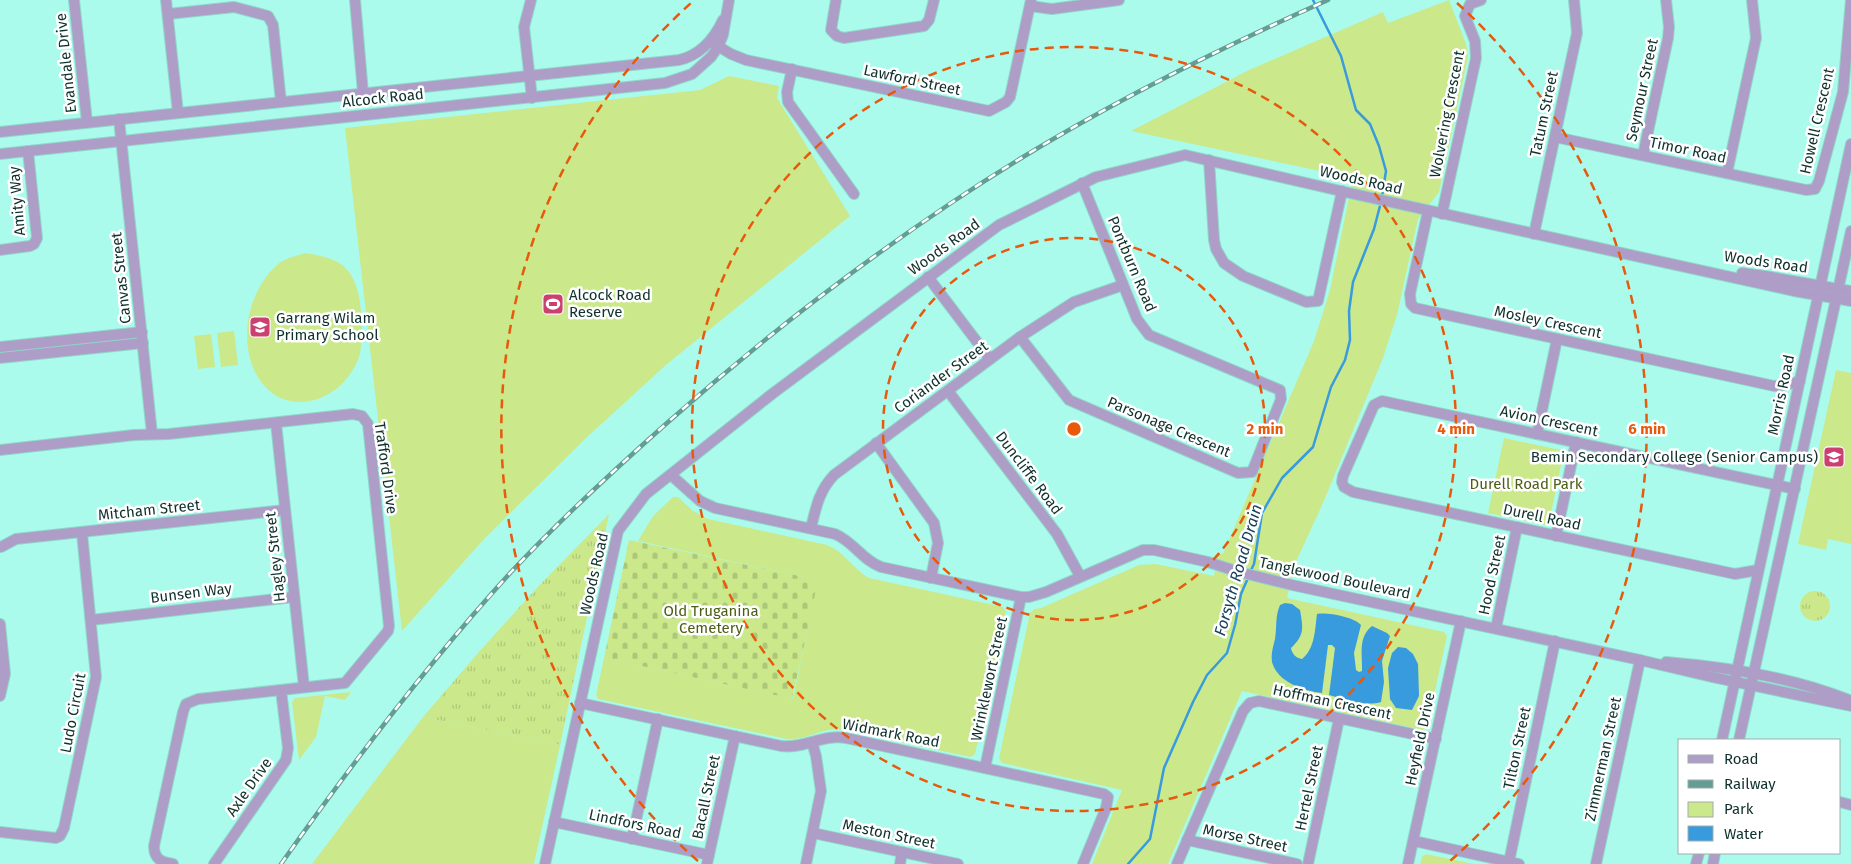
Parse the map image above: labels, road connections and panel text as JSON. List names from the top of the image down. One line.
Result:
{"streets":{"street":["Evandale Drive","Lawford Street","Seymour Street","Alcock Road","Wolvering Crescent","Tatum Street","Howell Crescent","Timor Road","Woods Road","Amity Way","Pontburn Road","Canvas Street","Mosley Crescent","Coriander Street","Morris Road","Avion Crescent","Parsonage Crescent","Trafford Drive","Duncliffe Road","Mitcham Street","Durell Road","Hagley Street","Hood Street","Tanglewood Boulevard","Bunsen Way","Wrinklewort Street","Hoffman Crescent","Ludo Circuit","Widmark Road","Heyfield Drive","Tilton Street","Zimmerman Street","Axle Drive","Hertel Street","Bacall Street","Lindfors Road","Meston Street","Morse Street"]},"crossings":[["Evandale Drive","Alcock Road"],["Lawford Street","Alcock Road"],["Seymour Street","Timor Road"],["Alcock Road","Amity Way"],["Alcock Road","Canvas Street"],["Wolvering Crescent","Woods Road"],["Tatum Street","Timor Road"],["Tatum Street","Woods Road"],["Howell Crescent","Timor Road"],["Woods Road","Pontburn Road"],["Woods Road","Mosley Crescent"],["Woods Road","Morris Road"],["Woods Road","Tanglewood Boulevard"],["Woods Road","Widmark Road"],["Woods Road","Lindfors Road"],["Pontburn Road","Coriander Street"],["Pontburn Road","Parsonage Crescent"],["Canvas Street","Trafford Drive"],["Mosley Crescent","Morris Road"],["Coriander Street","Parsonage Crescent"],["Coriander Street","Duncliffe Road"],["Coriander Street","Tanglewood Boulevard"],["Morris Road","Avion Crescent"],["Morris Road","Durell Road"],["Morris Road","Tanglewood Boulevard"],["Avion Crescent","Durell Road"],["Trafford Drive","Hagley Street"],["Trafford Drive","Axle Drive"],["Duncliffe Road","Tanglewood Boulevard"],["Mitcham Street","Hagley Street"],["Mitcham Street","Ludo Circuit"],["Durell Road","Hood Street"],["Hagley Street","Bunsen Way"],["Hood Street","Tanglewood Boulevard"],["Tanglewood Boulevard","Wrinklewort Street"],["Tanglewood Boulevard","Heyfield Drive"],["Tanglewood Boulevard","Tilton Street"],["Tanglewood Boulevard","Zimmerman Street"],["Bunsen Way","Ludo Circuit"],["Wrinklewort Street","Widmark Road"],["Hoffman Crescent","Heyfield Drive"],["Hoffman Crescent","Hertel Street"],["Hoffman Crescent","Morse Street"],["Widmark Road","Bacall Street"],["Bacall Street","Lindfors Road"]],"water":["Forsyth Road Drain"],"parks":["Durell Road Park","Old Truganina Cemetery"],"places":{"sports":["Alcock Road Reserve"],"school or university":["Garrang Wilam Primary School","Bemin Secondary College (Senior Campus)"]},"legend":["Road","Railway","Park","Water"],"rings":["2 min","4 min","6 min"]}
